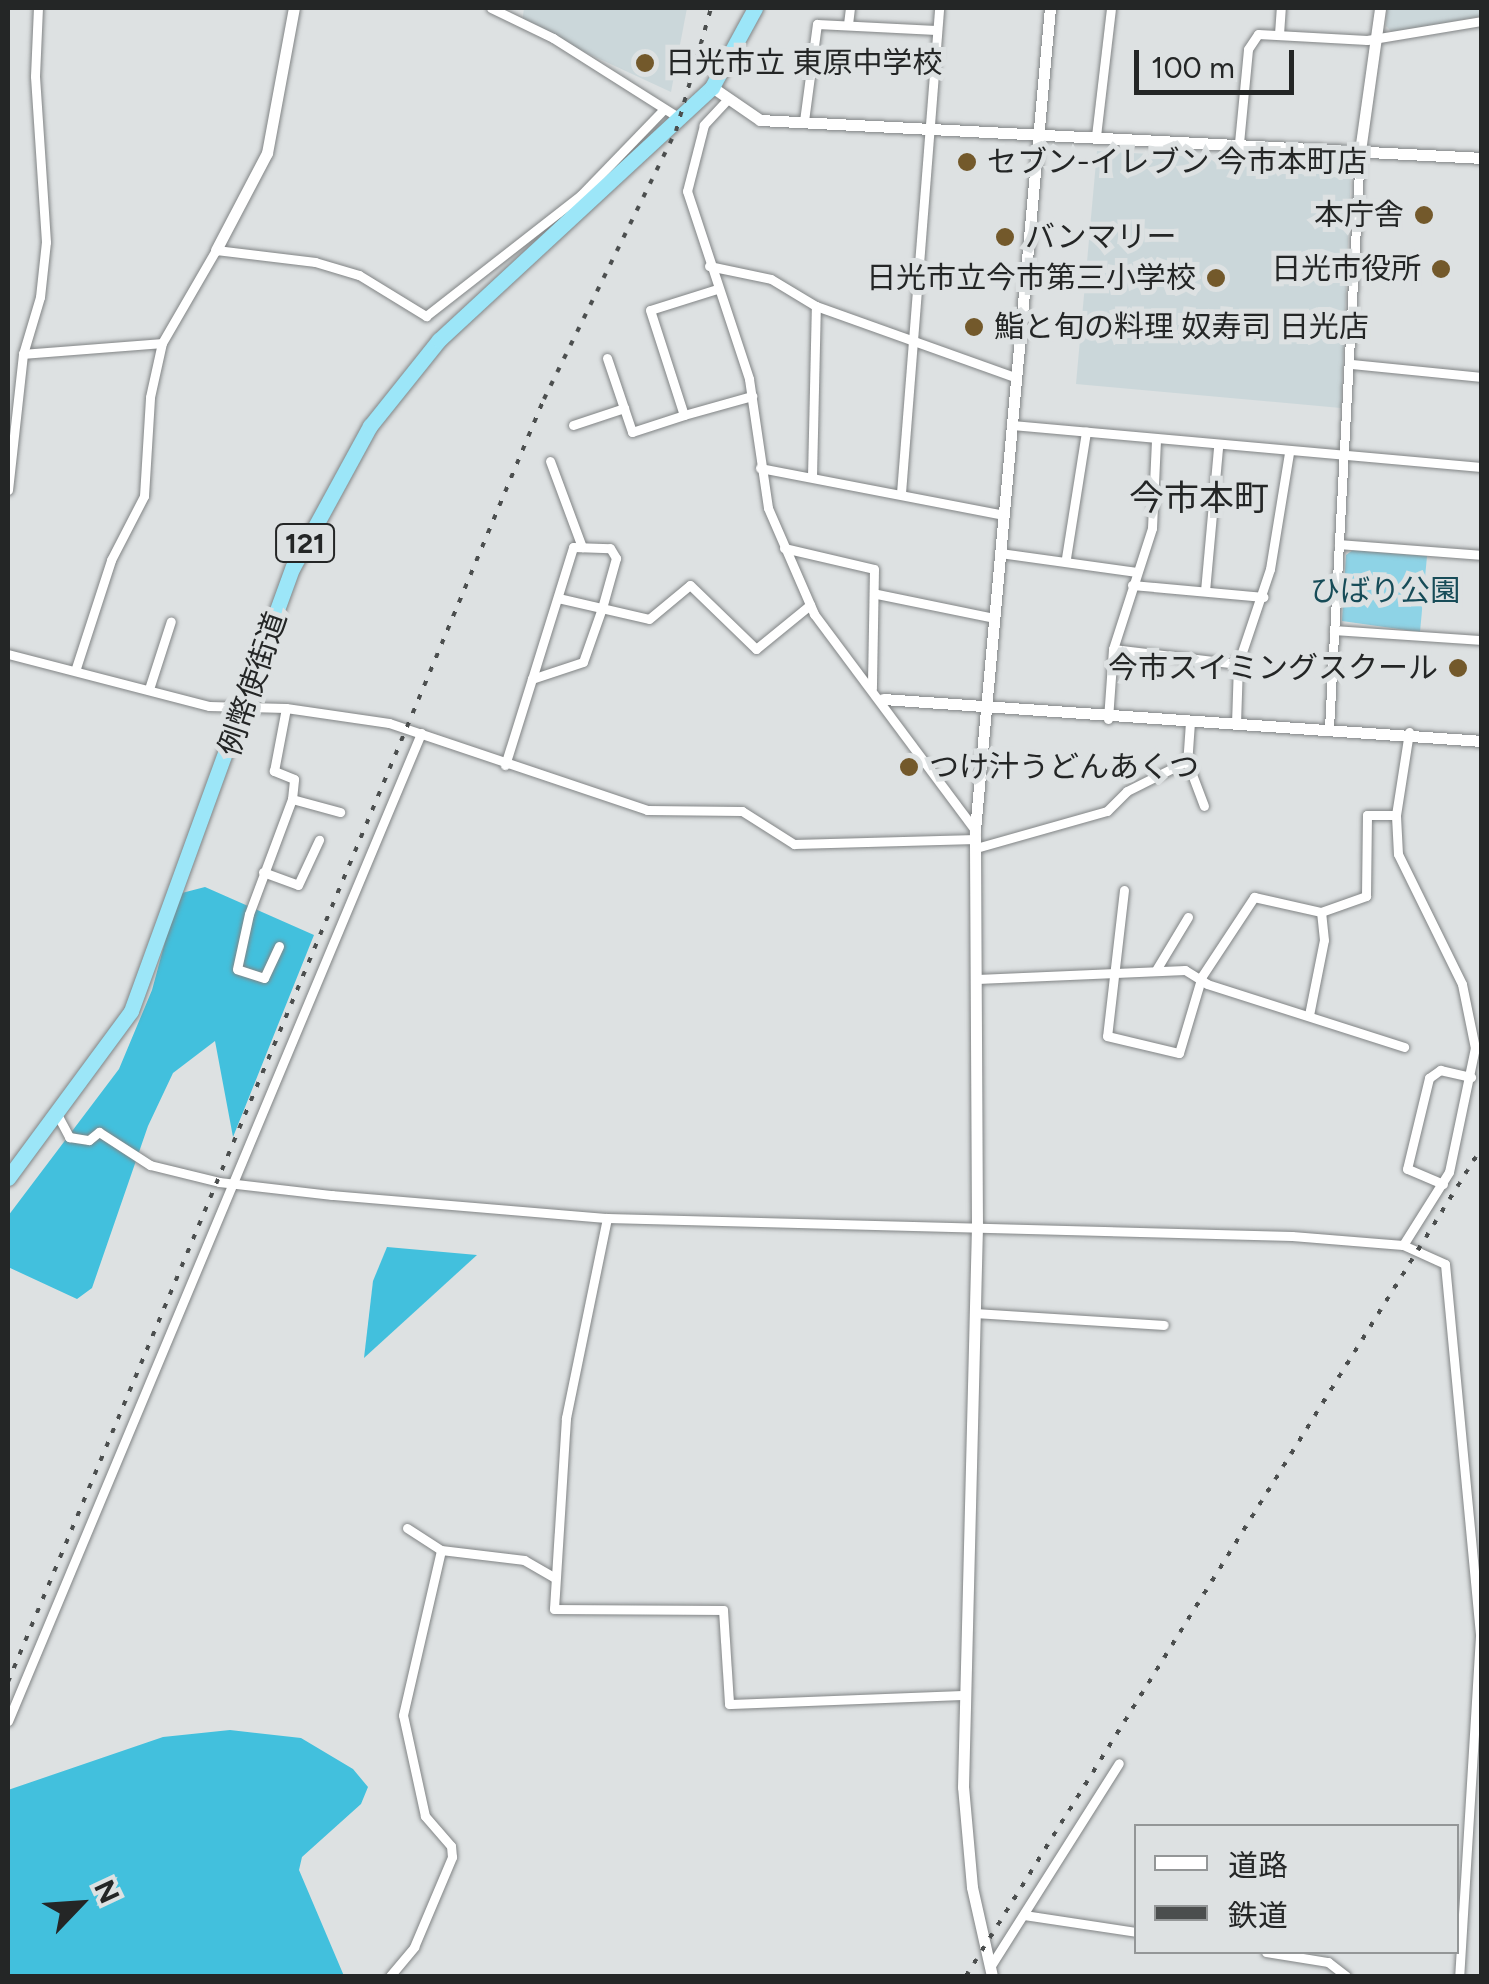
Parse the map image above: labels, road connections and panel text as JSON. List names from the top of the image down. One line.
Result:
{"streets":{"highway":["121","例幣使街道"]},"districts":["今市本町"],"parks":["ひばり公園"],"places":["日光市立 東原中学校","セブン-イレブン 今市本町店","本庁舎","バンマリー","日光市役所","日光市立今市第三小学校","鮨と旬の料理 奴寿司 日光店","今市スイミングスクール","つけ汁うどんあくつ"],"legend":["道路","鉄道"],"scale_bar":"100 m","north":"top right"}
